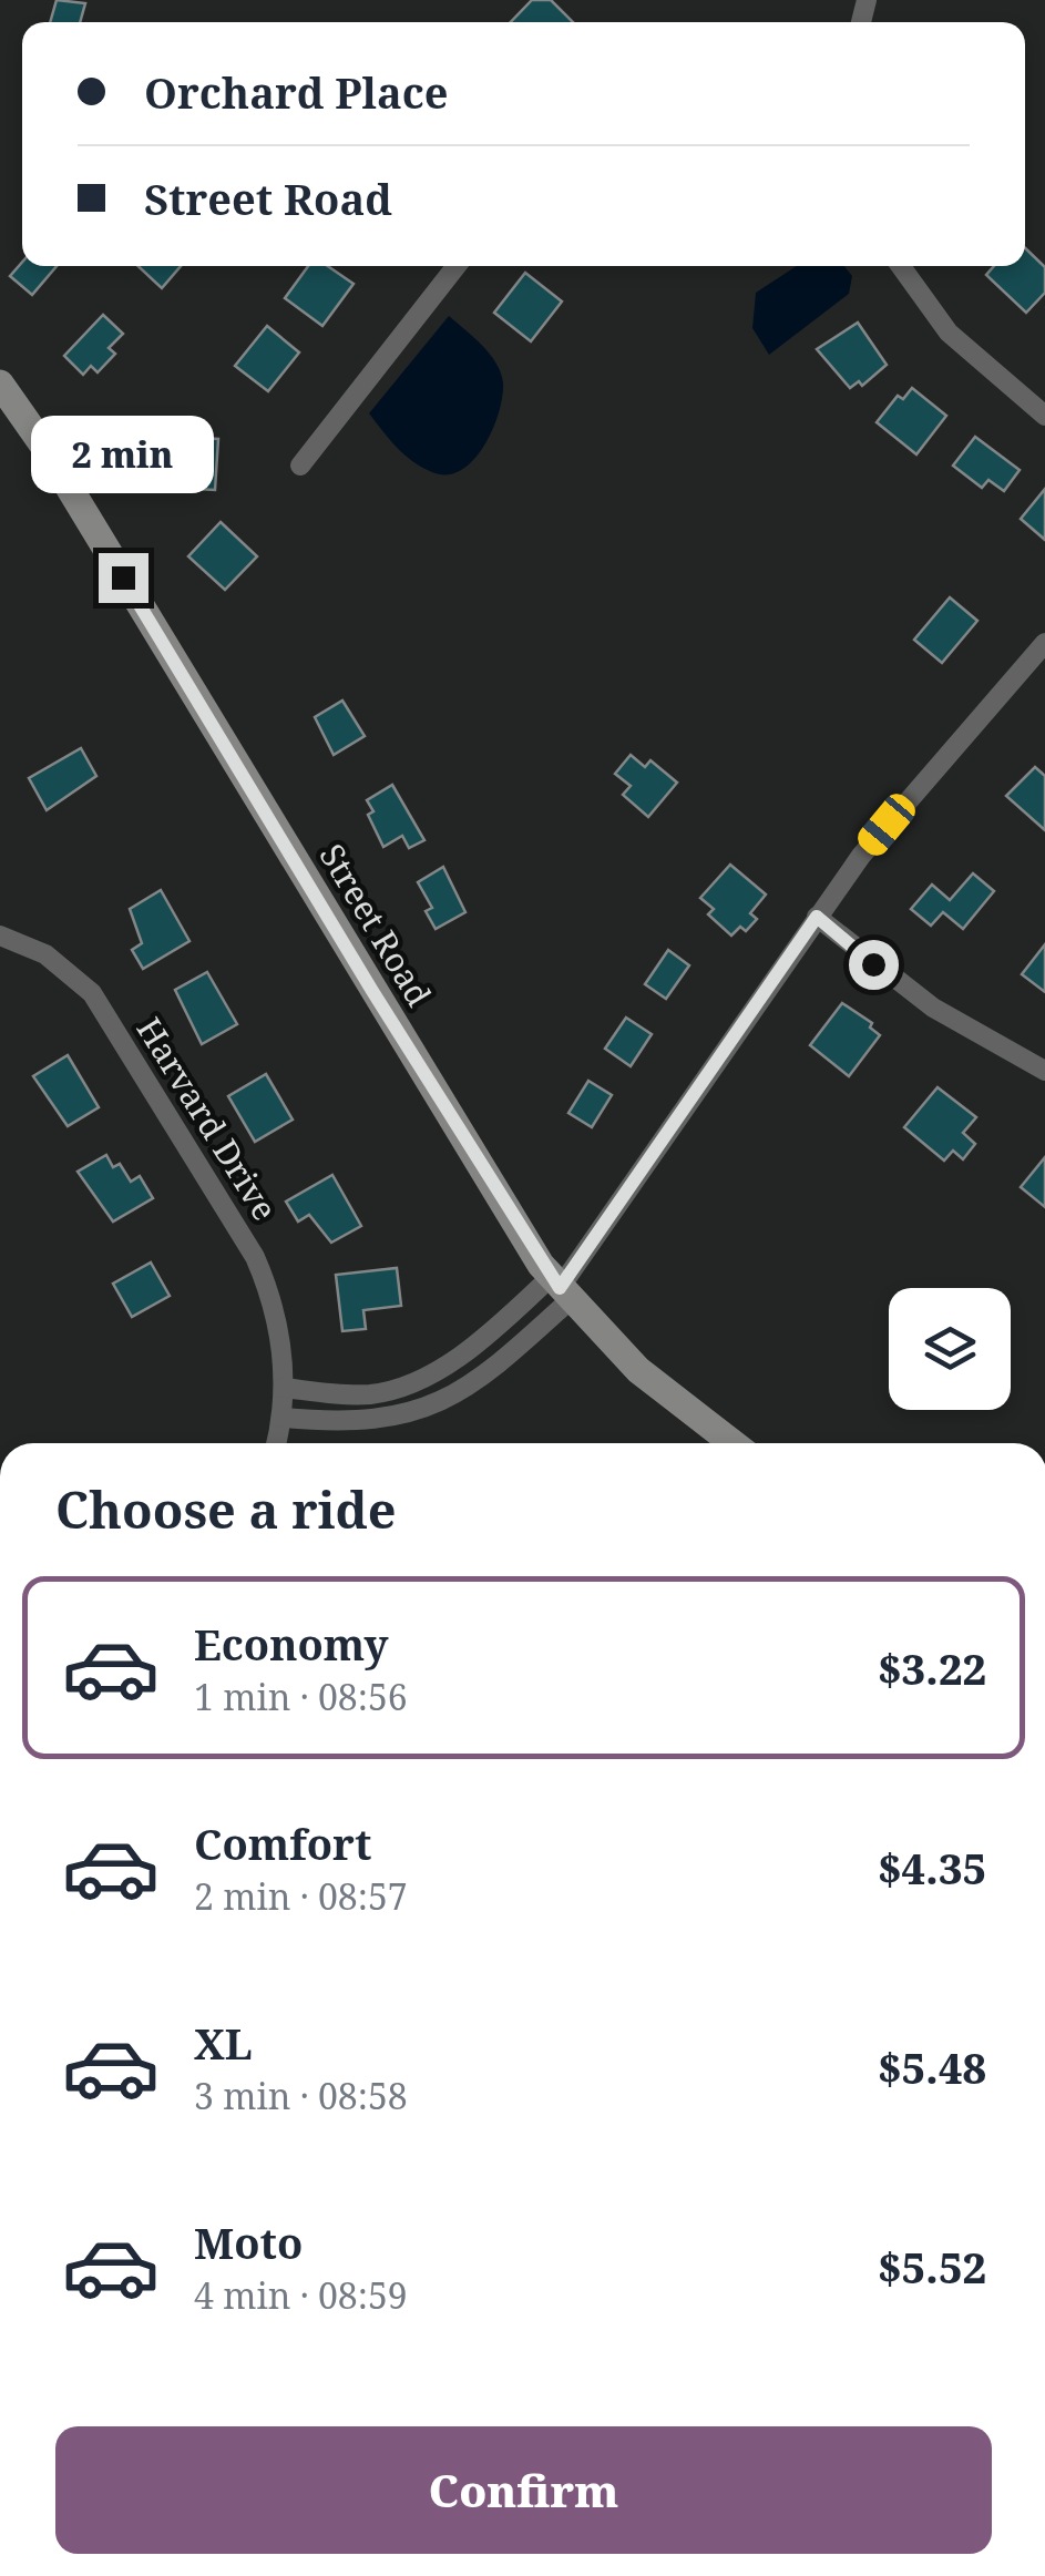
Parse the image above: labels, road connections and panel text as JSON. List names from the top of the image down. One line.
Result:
{"streets":{"main road":["Street Road"],"street":["Harvard Drive"]},"page":{"banner":["Orchard Place","Street Road"],"bubble":"2 min","heading":"Choose a ride","list":[{"name":"Economy","note":"1 min · 08:56","value":"$3.22"},{"name":"Comfort","note":"2 min · 08:57","value":"$4.35"},{"name":"XL","note":"3 min · 08:58","value":"$5.48"},{"name":"Moto","note":"4 min · 08:59","value":"$5.52"}],"buttons":"Confirm"}}
